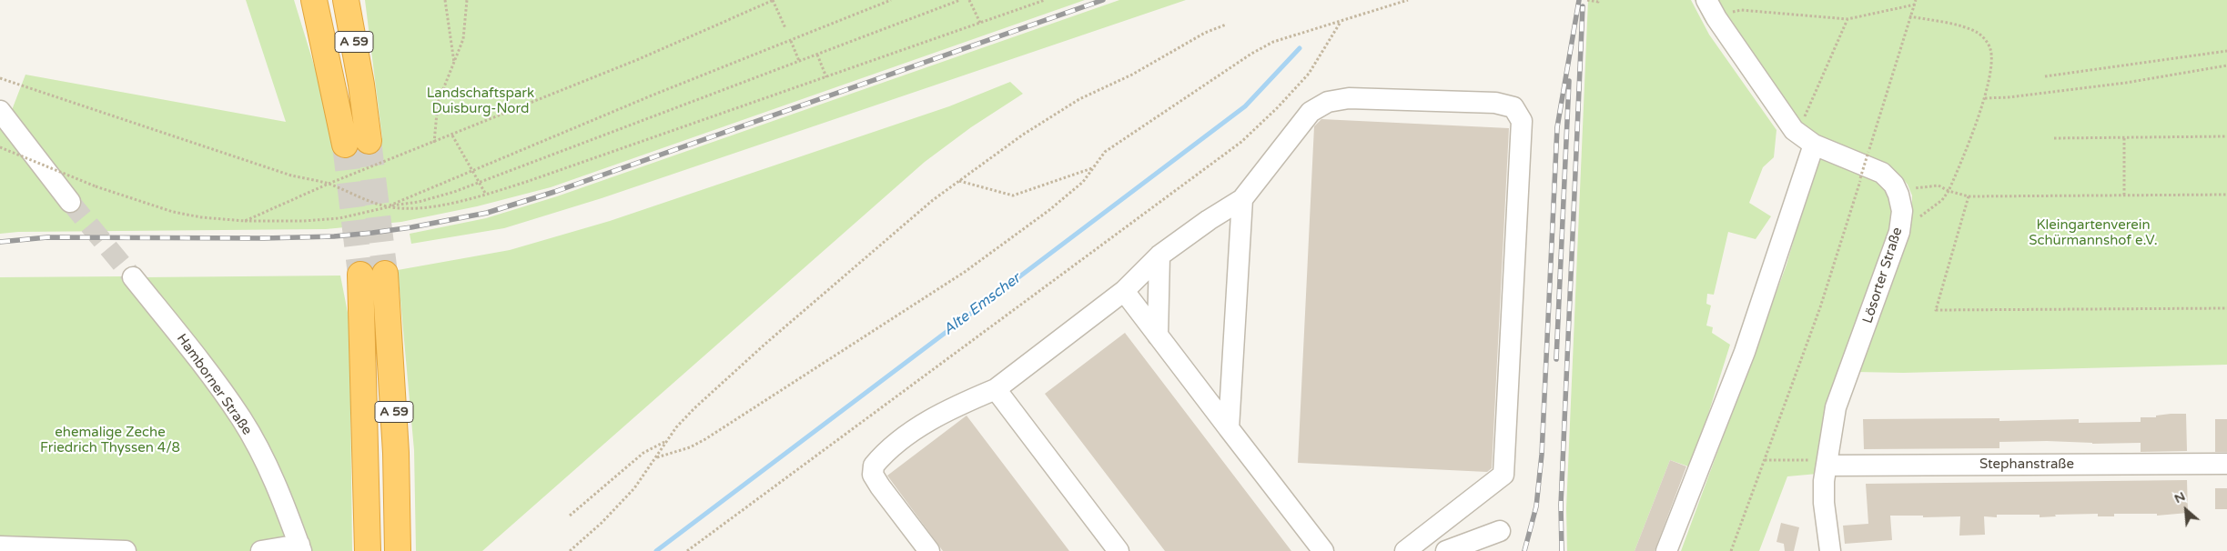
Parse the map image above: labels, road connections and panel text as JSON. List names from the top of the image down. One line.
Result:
{"streets":{"highway":["A 59"],"street":["Lösorter Straße","Hamborner Straße","Stephanstraße"]},"crossings":[["Lösorter Straße","Stephanstraße"]],"water":["Alte Emscher"],"parks":["Landschaftspark Duisburg-Nord","Kleingartenverein Schürmannshof e.V.","ehemalige Zeche Friedrich Thyssen 4/8"],"north":"top left"}
